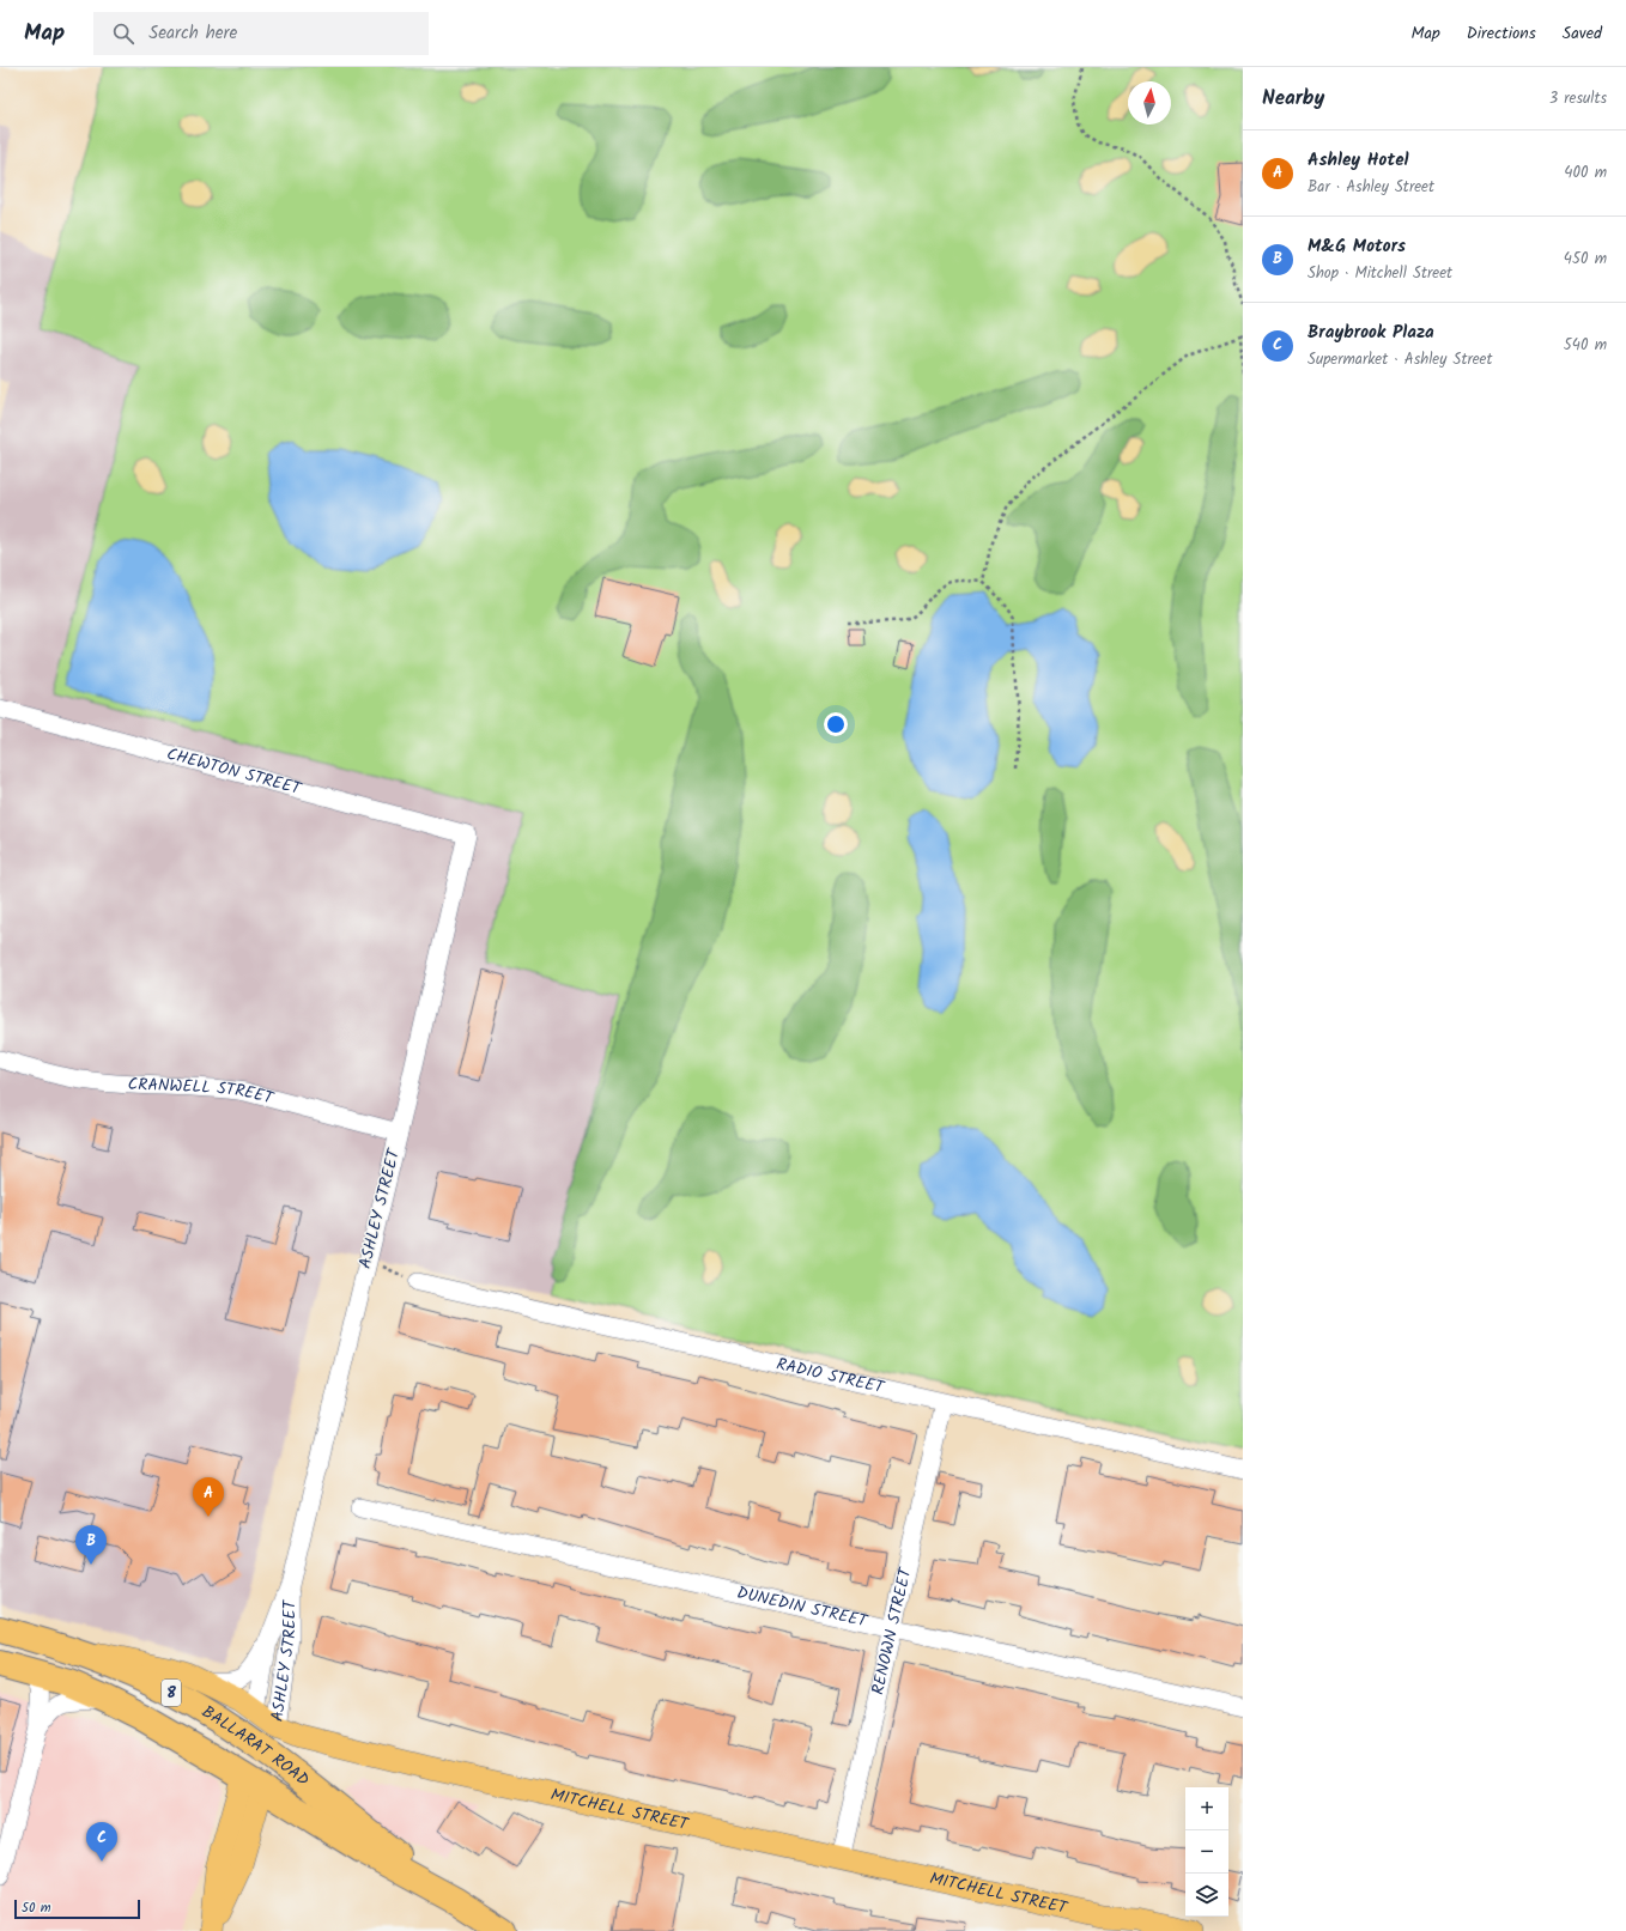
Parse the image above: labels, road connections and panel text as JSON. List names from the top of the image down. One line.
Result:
{"streets":{"highway":["ASHLEY STREET","8","BALLARAT ROAD"],"main road":["MITCHELL STREET"],"street":["CHEWTON STREET","CRANWELL STREET","RADIO STREET","DUNEDIN STREET","RENOWN STREET"]},"crossings":[["CHEWTON STREET","ASHLEY STREET"],["CRANWELL STREET","ASHLEY STREET"],["ASHLEY STREET","BALLARAT ROAD"],["ASHLEY STREET","MITCHELL STREET"],["RADIO STREET","RENOWN STREET"],["DUNEDIN STREET","RENOWN STREET"],["RENOWN STREET","MITCHELL STREET"],["BALLARAT ROAD","MITCHELL STREET"]],"scale_bar":"50 m","north":"top","page":{"header":"Map","search":"Search here","nav":["Map","Directions","Saved"],"heading":["Nearby","3 results"],"list":[{"mark":"A","name":"Ashley Hotel","note":"Bar · Ashley Street","value":"400 m"},{"mark":"B","name":"M&G Motors","note":"Shop · Mitchell Street","value":"450 m"},{"mark":"C","name":"Braybrook Plaza","note":"Supermarket · Ashley Street","value":"540 m"}],"pins":["A","B","C"],"map_buttons":["+","−"],"scale":"50 m"}}
